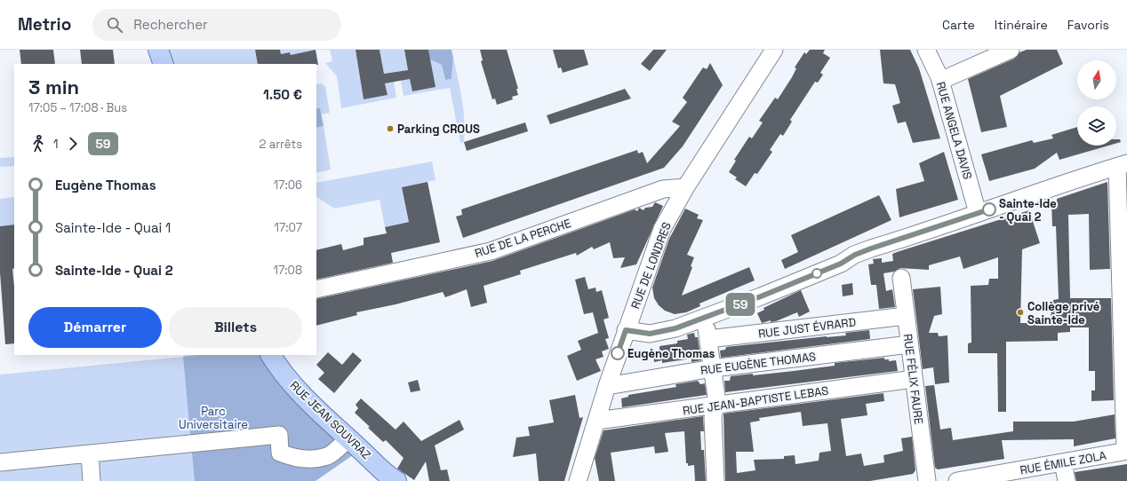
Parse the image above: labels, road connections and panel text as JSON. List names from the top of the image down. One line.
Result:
{"streets":{"main road":["RUE JEAN SOUVRAZ"],"street":["RUE ANGELA DAVIS","RUE DE LA PERCHE","RUE DE LONDRES","RUE JUST ÉVRARD","RUE EUGÈNE THOMAS","RUE FÉLIX FAURE","RUE JEAN-BAPTISTE LEBAS","RUE ÉMILE ZOLA"]},"crossings":[["RUE DE LA PERCHE","RUE DE LONDRES"],["RUE DE LONDRES","RUE EUGÈNE THOMAS"],["RUE DE LONDRES","RUE JEAN-BAPTISTE LEBAS"],["RUE JUST ÉVRARD","RUE FÉLIX FAURE"],["RUE EUGÈNE THOMAS","RUE FÉLIX FAURE"],["RUE FÉLIX FAURE","RUE JEAN-BAPTISTE LEBAS"]],"parks":["Parc Universitaire"],"places":["Parking CROUS","Sainte-Ide - Quai 2","Collège privé Sainte-Ide","Eugène Thomas"],"lines":["bus line 59"],"north":"top","page":{"header":"Metrio","search":"Rechercher","nav":["Carte","Itinéraire","Favoris"],"on_map":"59","heading":["3 min","17:05 – 17:08 · Bus","1.50 €"],"legs":["1","59","2 arrêts"],"list":[{"name":"Eugène Thomas","value":"17:06"},{"name":"Sainte-Ide - Quai 1","value":"17:07"},{"name":"Sainte-Ide - Quai 2","value":"17:08"}],"buttons":["Démarrer","Billets"]}}
